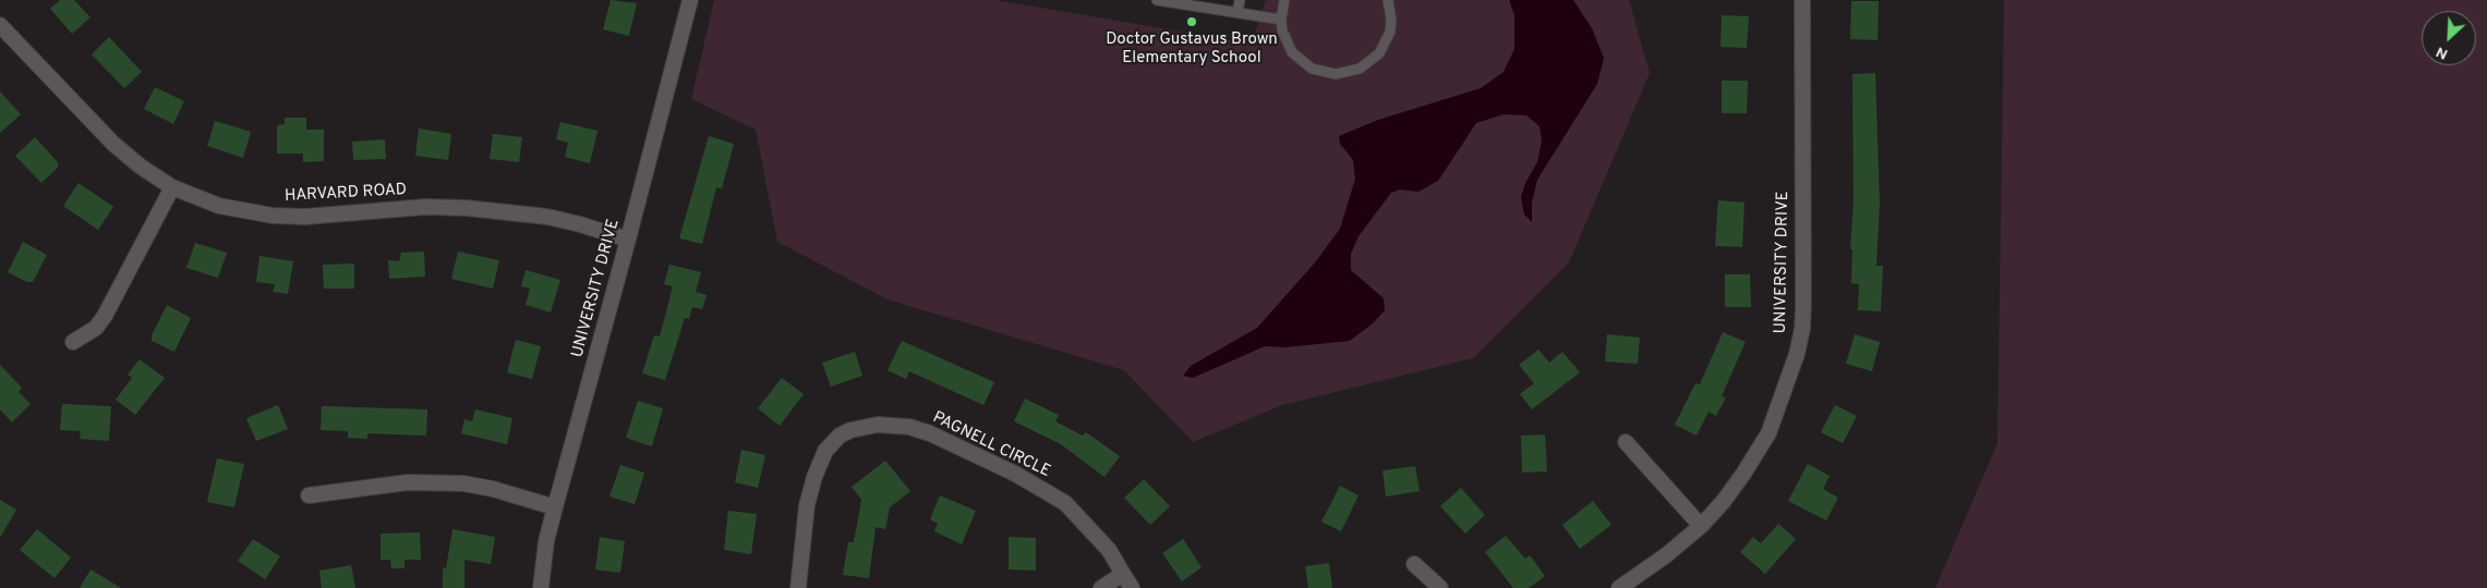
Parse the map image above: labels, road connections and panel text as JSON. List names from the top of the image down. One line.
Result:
{"streets":{"street":["HARVARD ROAD","UNIVERSITY DRIVE","PAGNELL CIRCLE"]},"crossings":[["HARVARD ROAD","UNIVERSITY DRIVE"]],"places":["Doctor Gustavus Brown Elementary School"],"north":"bottom left"}
